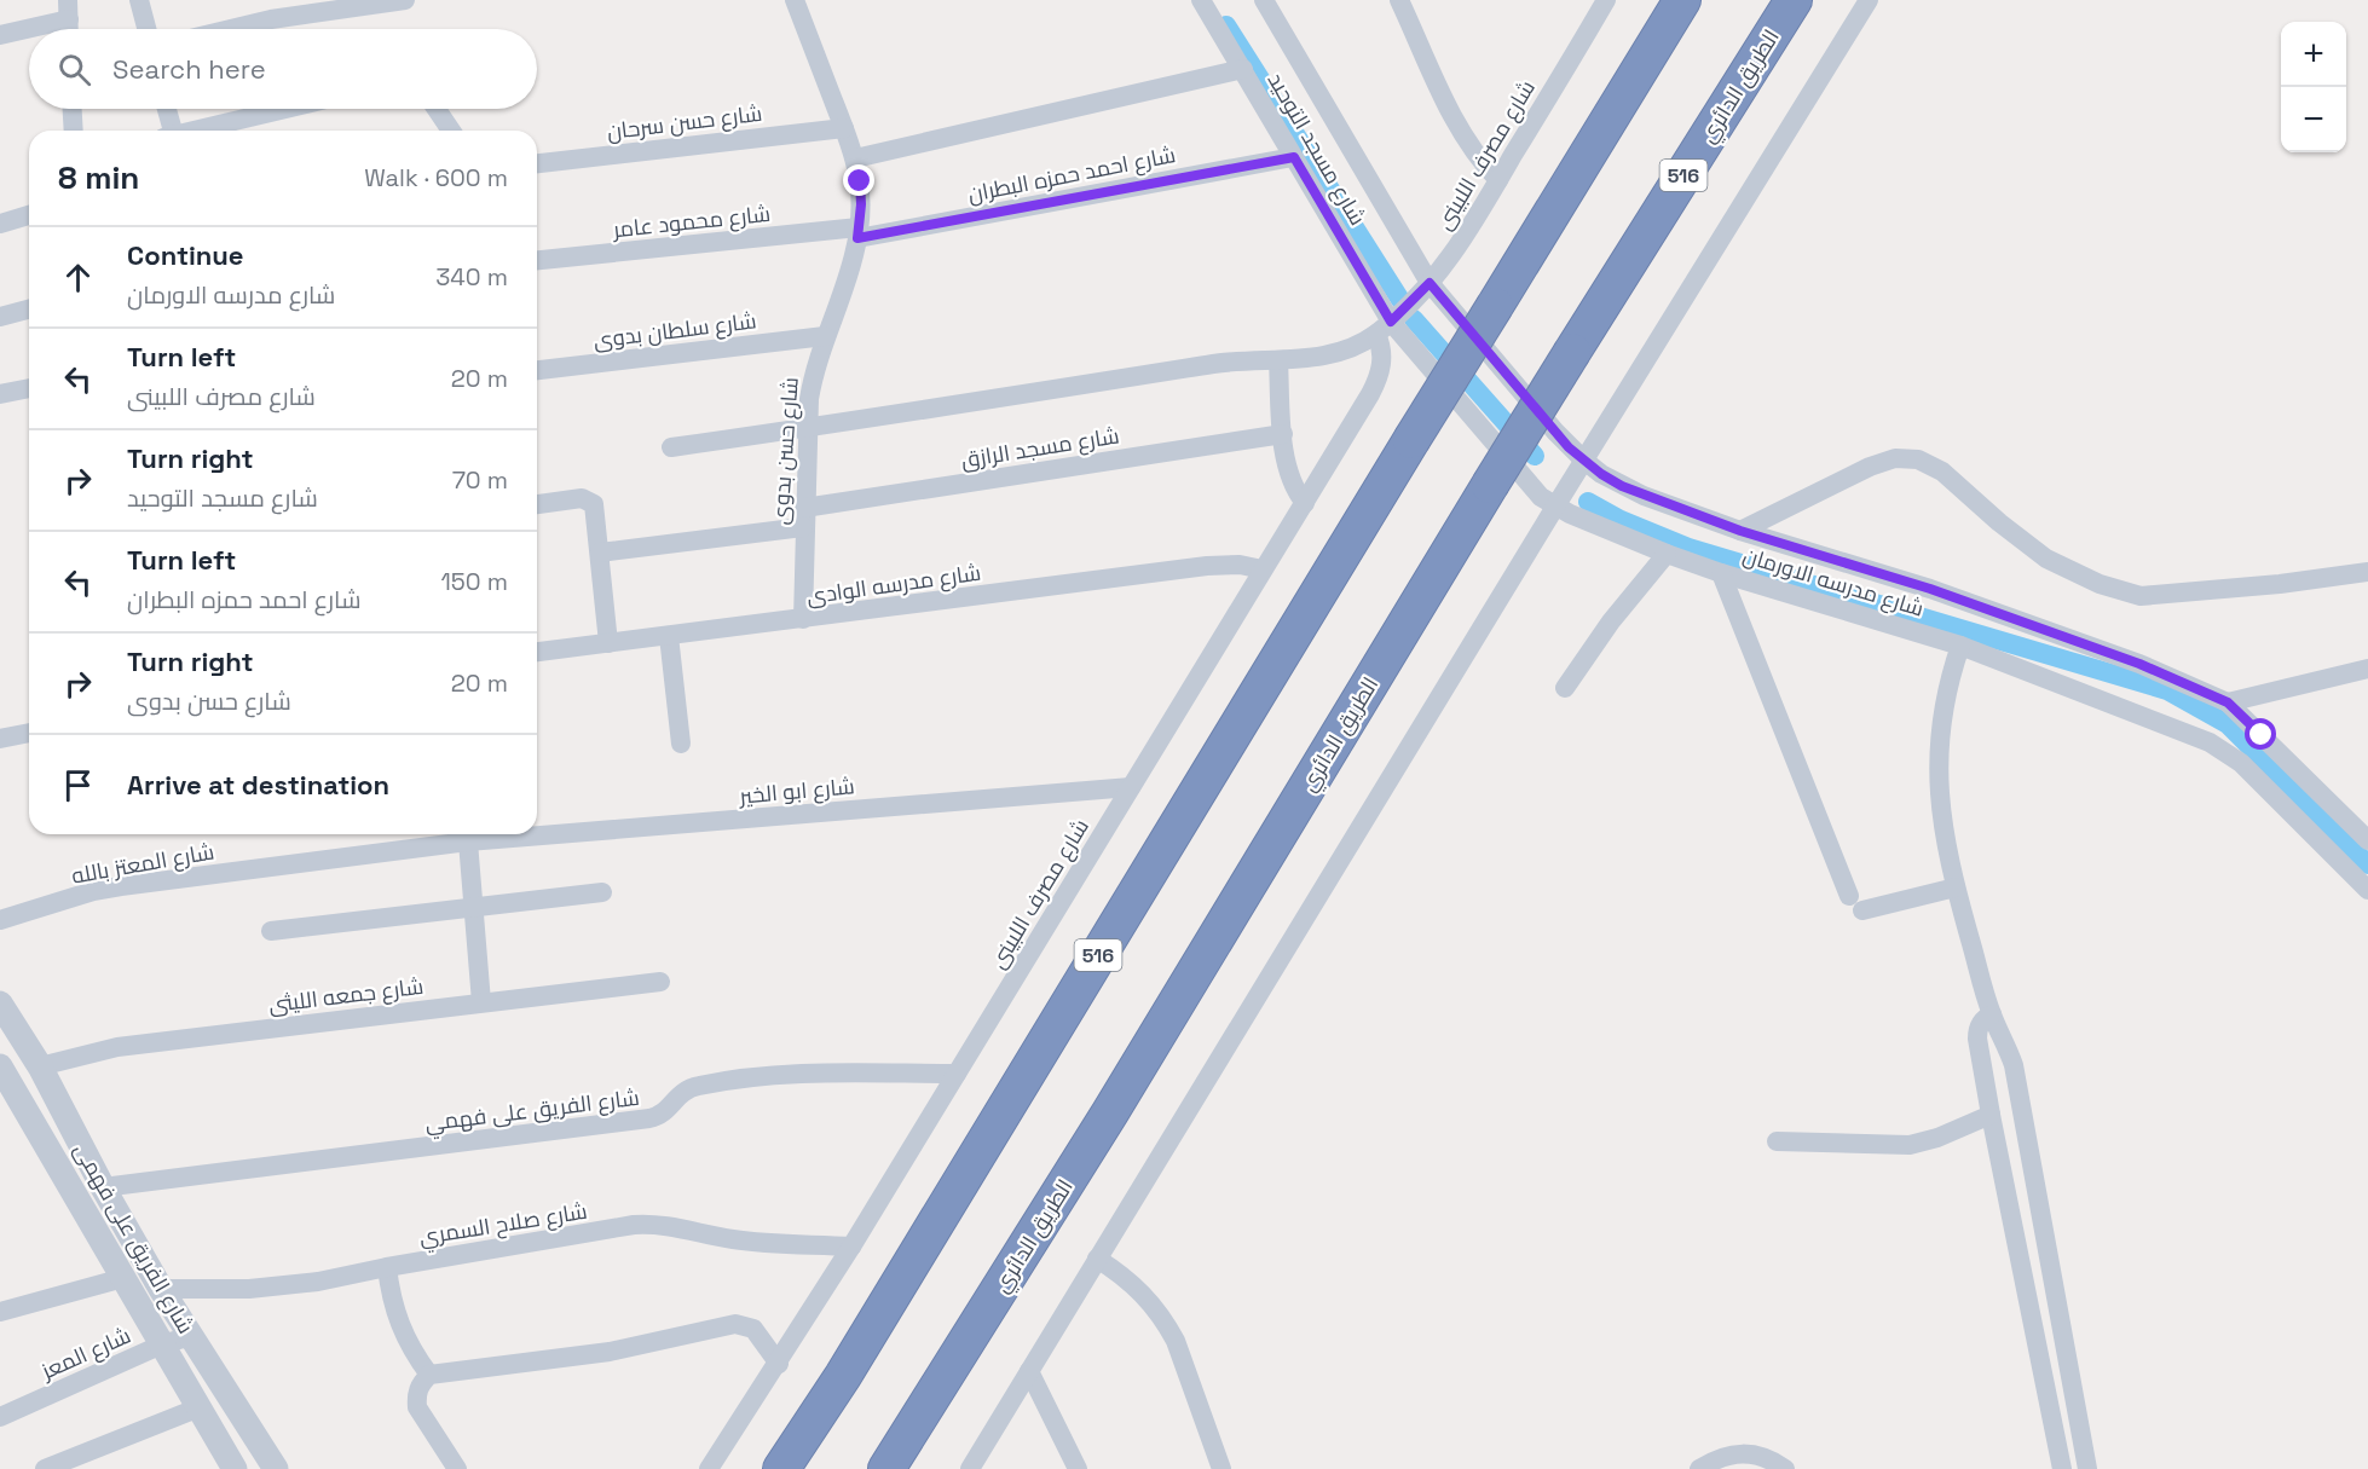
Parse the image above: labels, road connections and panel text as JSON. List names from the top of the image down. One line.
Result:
{"streets":{"highway":["الطريق الدائري","516"],"street":["شارع حسن سرحان","شارع مسجد التوحيد","شارع مصرف اللبينى","شارع احمد حمزه البطران","شارع محمود عامر","شارع سلطان بدوى","شارع مسجد الرازق","شارع حسن بدوى","شارع مدرسه الاورمان","شارع مدرسه الوادى","شارع ابو الخير","شارع المعتز بالله","شارع جمعه الليثى","شارع الفريق على فهمي","شارع صلاح السمري","شارع الفريق على فهمى","شارع المعز"]},"crossings":[["شارع حسن سرحان","شارع حسن بدوى"],["شارع مسجد التوحيد","شارع مصرف اللبينى"],["شارع مسجد التوحيد","شارع احمد حمزه البطران"],["شارع مسجد التوحيد","شارع مدرسه الاورمان"],["شارع مصرف اللبينى","شارع مدرسه الاورمان"],["شارع مصرف اللبينى","شارع مدرسه الوادى"],["شارع مصرف اللبينى","شارع ابو الخير"],["شارع مصرف اللبينى","شارع الفريق على فهمي"],["شارع مصرف اللبينى","شارع صلاح السمري"],["شارع احمد حمزه البطران","شارع محمود عامر"],["شارع احمد حمزه البطران","شارع حسن بدوى"],["شارع محمود عامر","شارع حسن بدوى"],["شارع سلطان بدوى","شارع حسن بدوى"],["شارع مسجد الرازق","شارع حسن بدوى"],["شارع حسن بدوى","شارع مدرسه الوادى"],["شارع ابو الخير","شارع المعتز بالله"],["شارع جمعه الليثى","شارع الفريق على فهمى"],["شارع الفريق على فهمي","شارع الفريق على فهمى"],["شارع صلاح السمري","شارع الفريق على فهمى"],["شارع الفريق على فهمى","شارع المعز"]],"page":{"map_buttons":["+","−"],"search":"Search here","heading":["8 min","Walk · 600 m"],"list":[["Continue","شارع مدرسه الاورمان","340 m"],["Turn left","شارع مصرف اللبينى","20 m"],["Turn right","شارع مسجد التوحيد","70 m"],["Turn left","شارع احمد حمزه البطران","150 m"],["Turn right","شارع حسن بدوى","20 m"],"Arrive at destination"]}}
